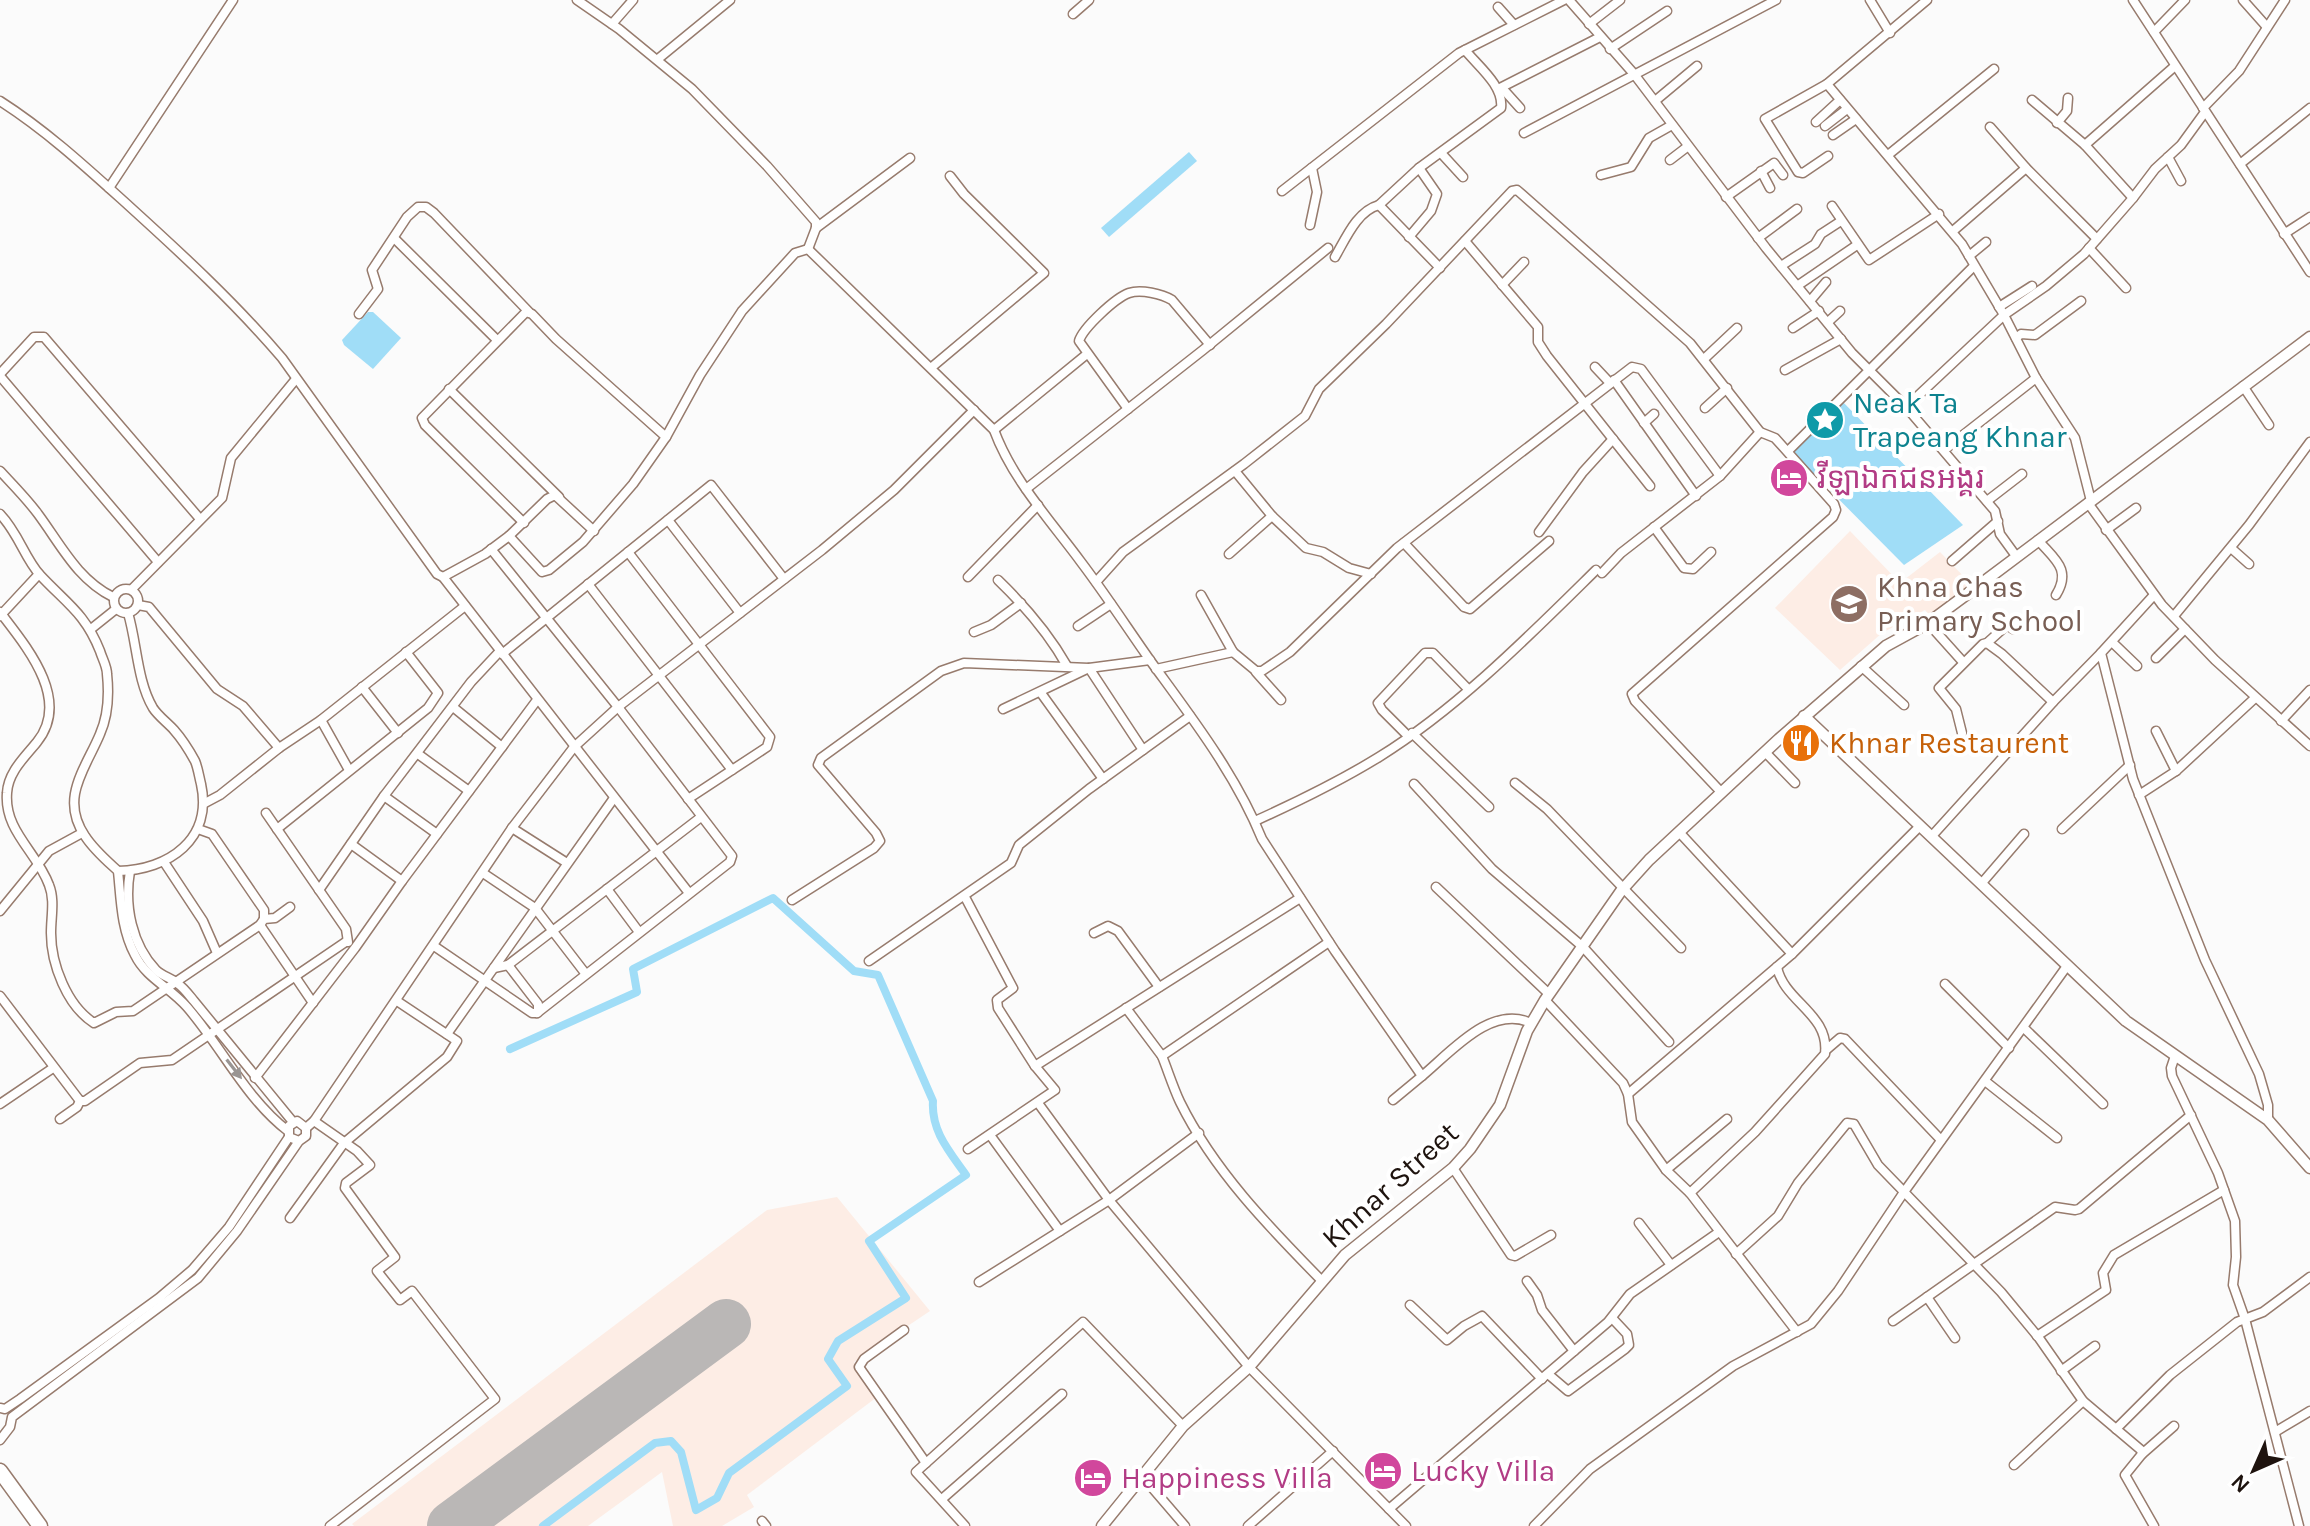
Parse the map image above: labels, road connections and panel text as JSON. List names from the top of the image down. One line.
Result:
{"streets":{"street":["Khnar Street"]},"places":{"place":["Neak Ta Trapeang Khnar"],"hotel":["វីឡាឯកជនអង្គរ","Lucky Villa","Happiness Villa"],"school or university":["Khna Chas Primary School"],"restaurant":["Khnar Restaurent"]},"north":"bottom left"}
